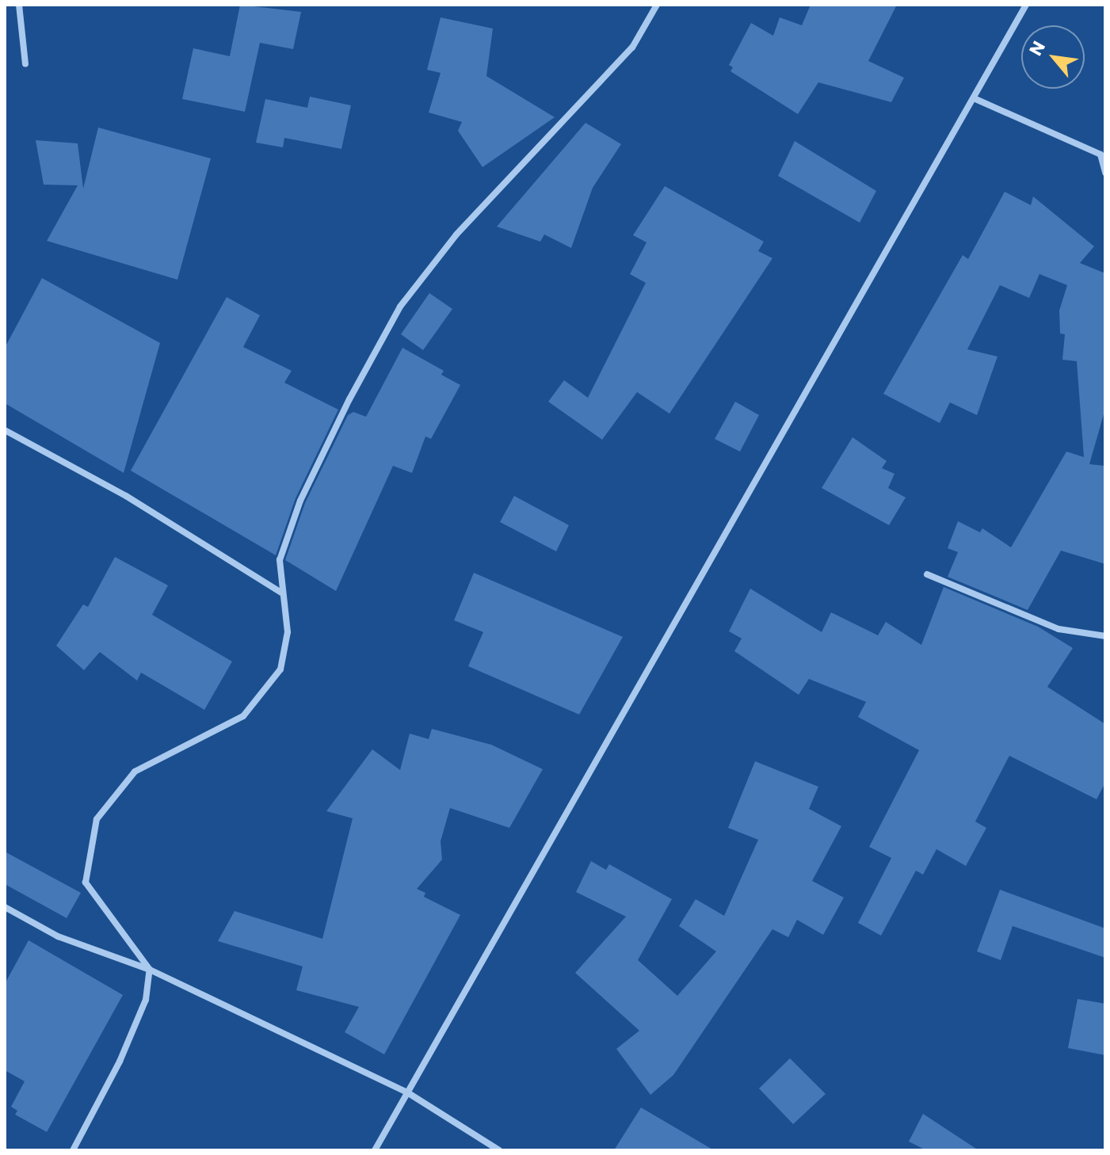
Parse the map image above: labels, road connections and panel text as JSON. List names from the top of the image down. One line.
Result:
{"north":"top left"}
